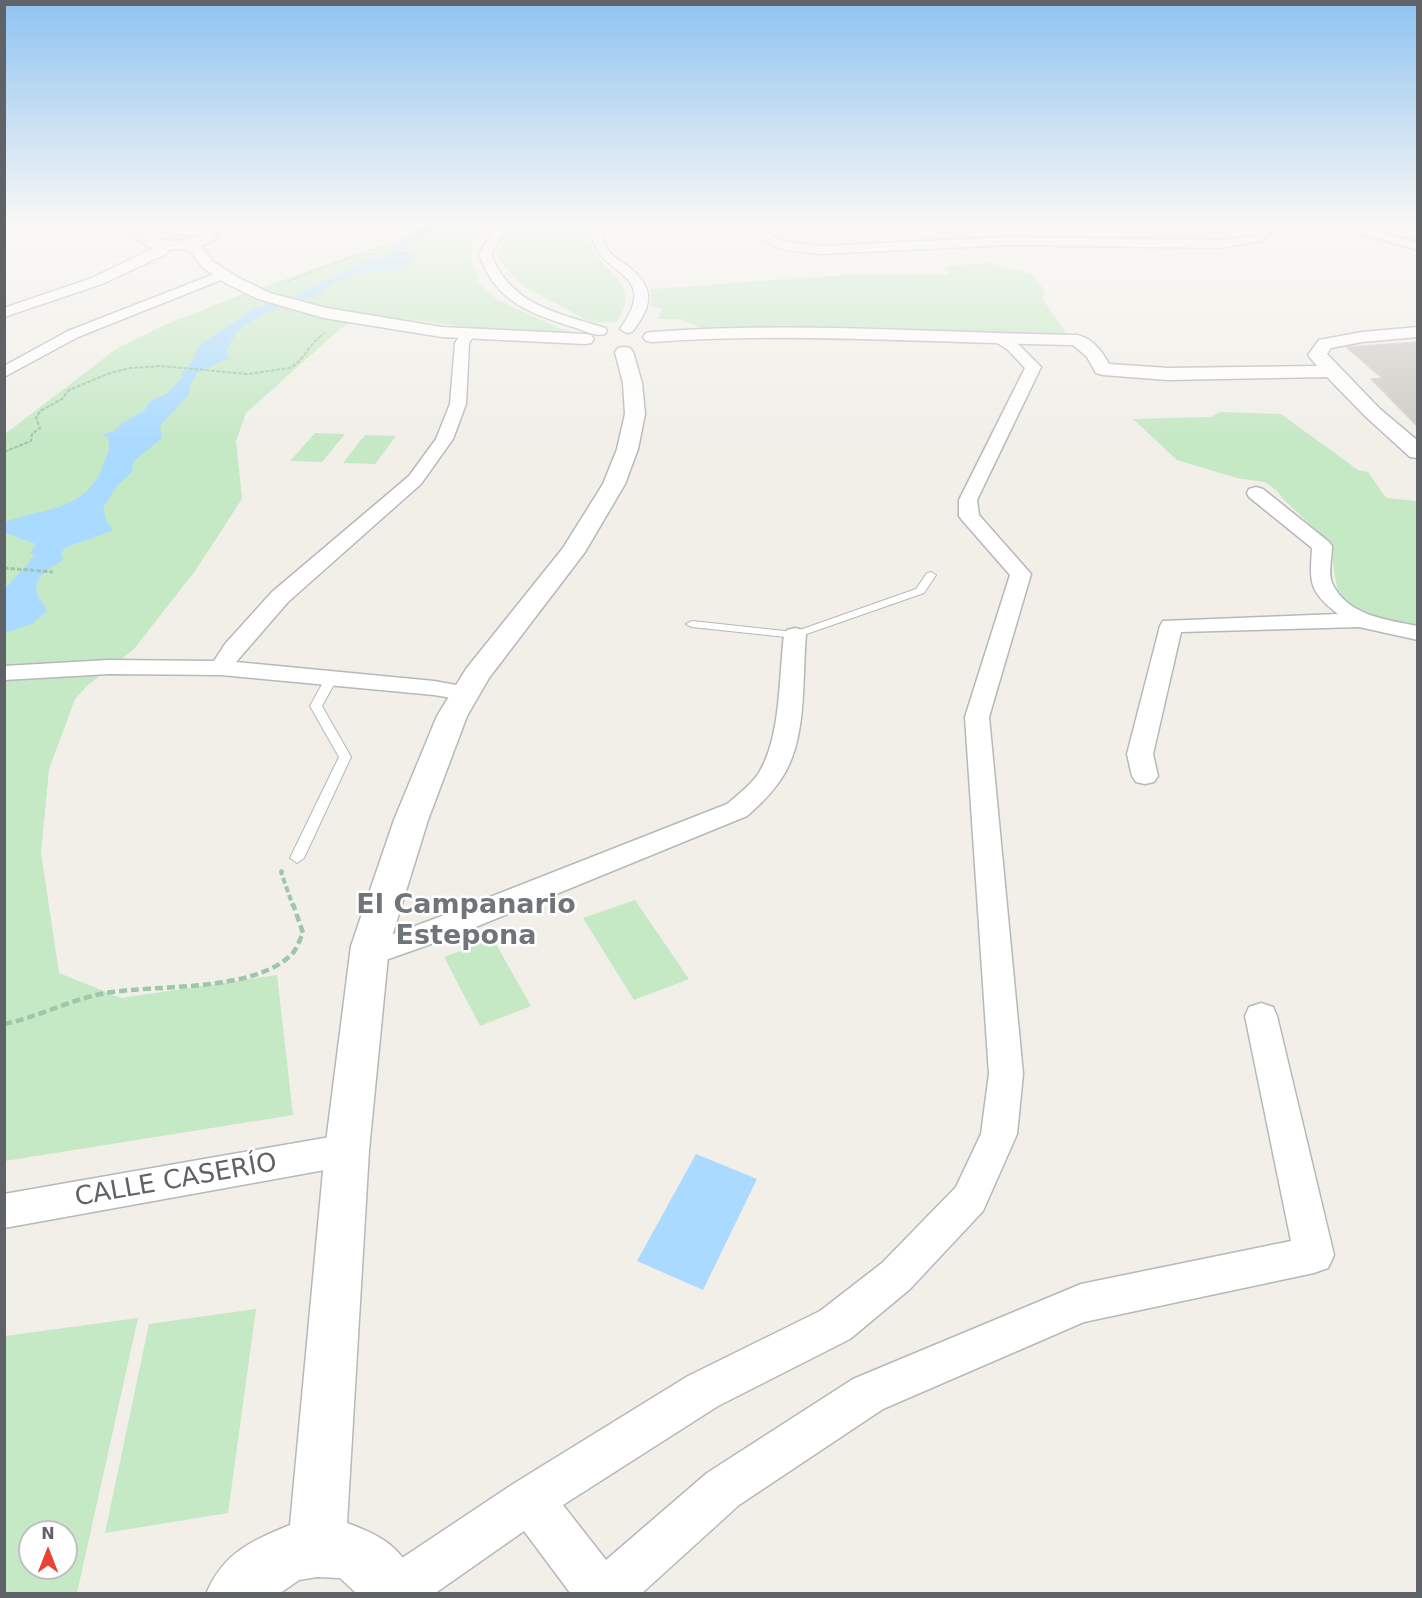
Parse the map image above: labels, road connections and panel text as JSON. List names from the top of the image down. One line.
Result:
{"streets":{"street":["CALLE CASERÍO"]},"districts":["El Campanario Estepona"],"north":"top"}
